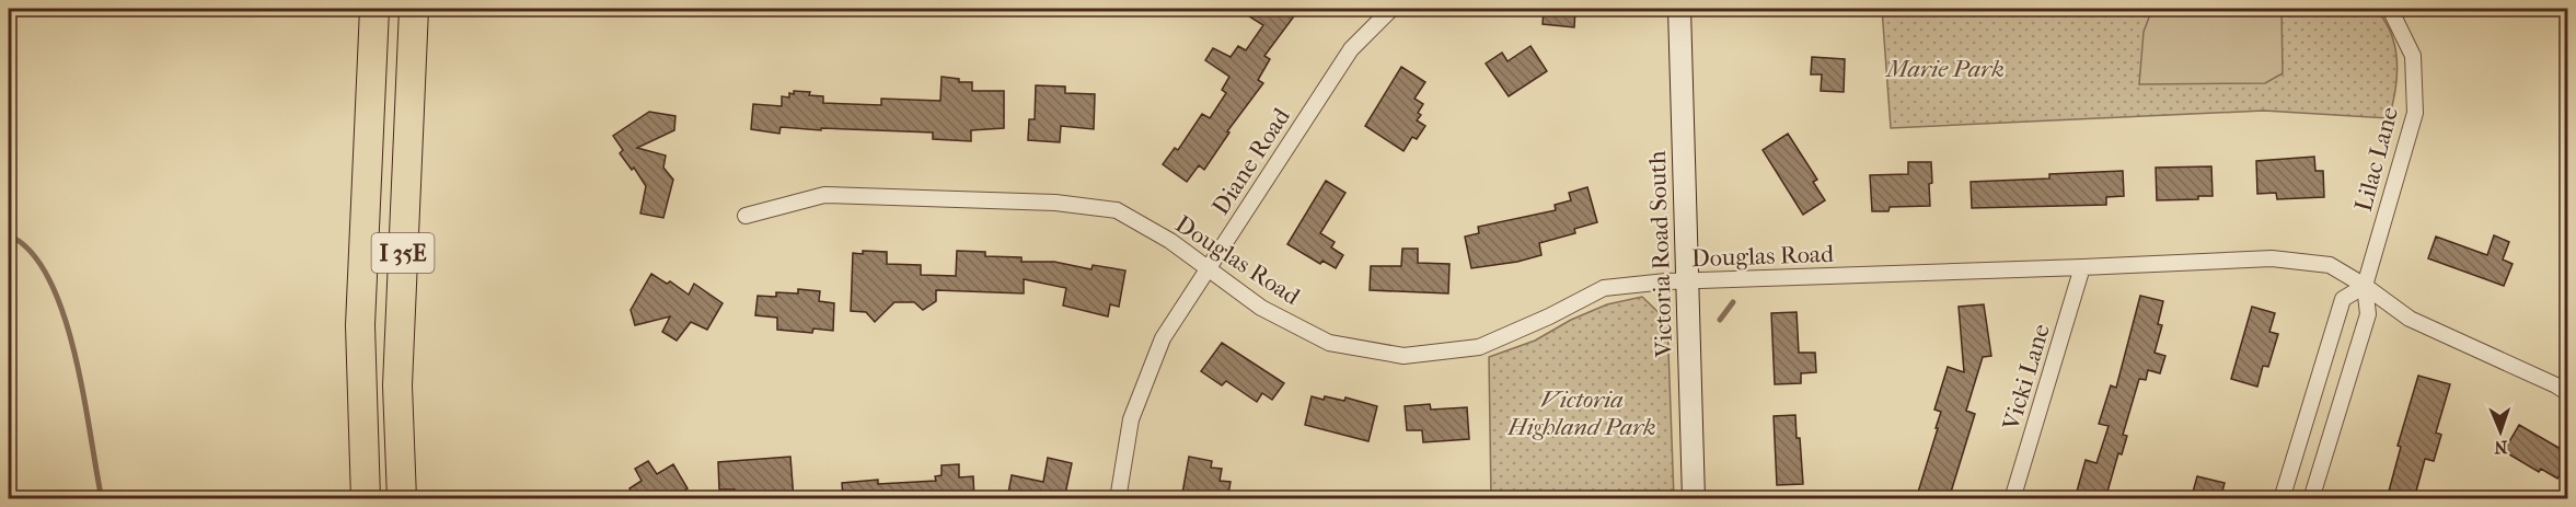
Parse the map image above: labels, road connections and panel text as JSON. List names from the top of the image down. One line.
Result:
{"streets":{"highway":["I 35E"],"street":["Lilac Lane","Diane Road","Victoria Road South","Douglas Road","Vicki Lane"]},"crossings":[["Lilac Lane","Douglas Road"],["Diane Road","Douglas Road"],["Victoria Road South","Douglas Road"],["Douglas Road","Vicki Lane"]],"parks":["Marie Park","Victoria Highland Park"],"north":"bottom"}
